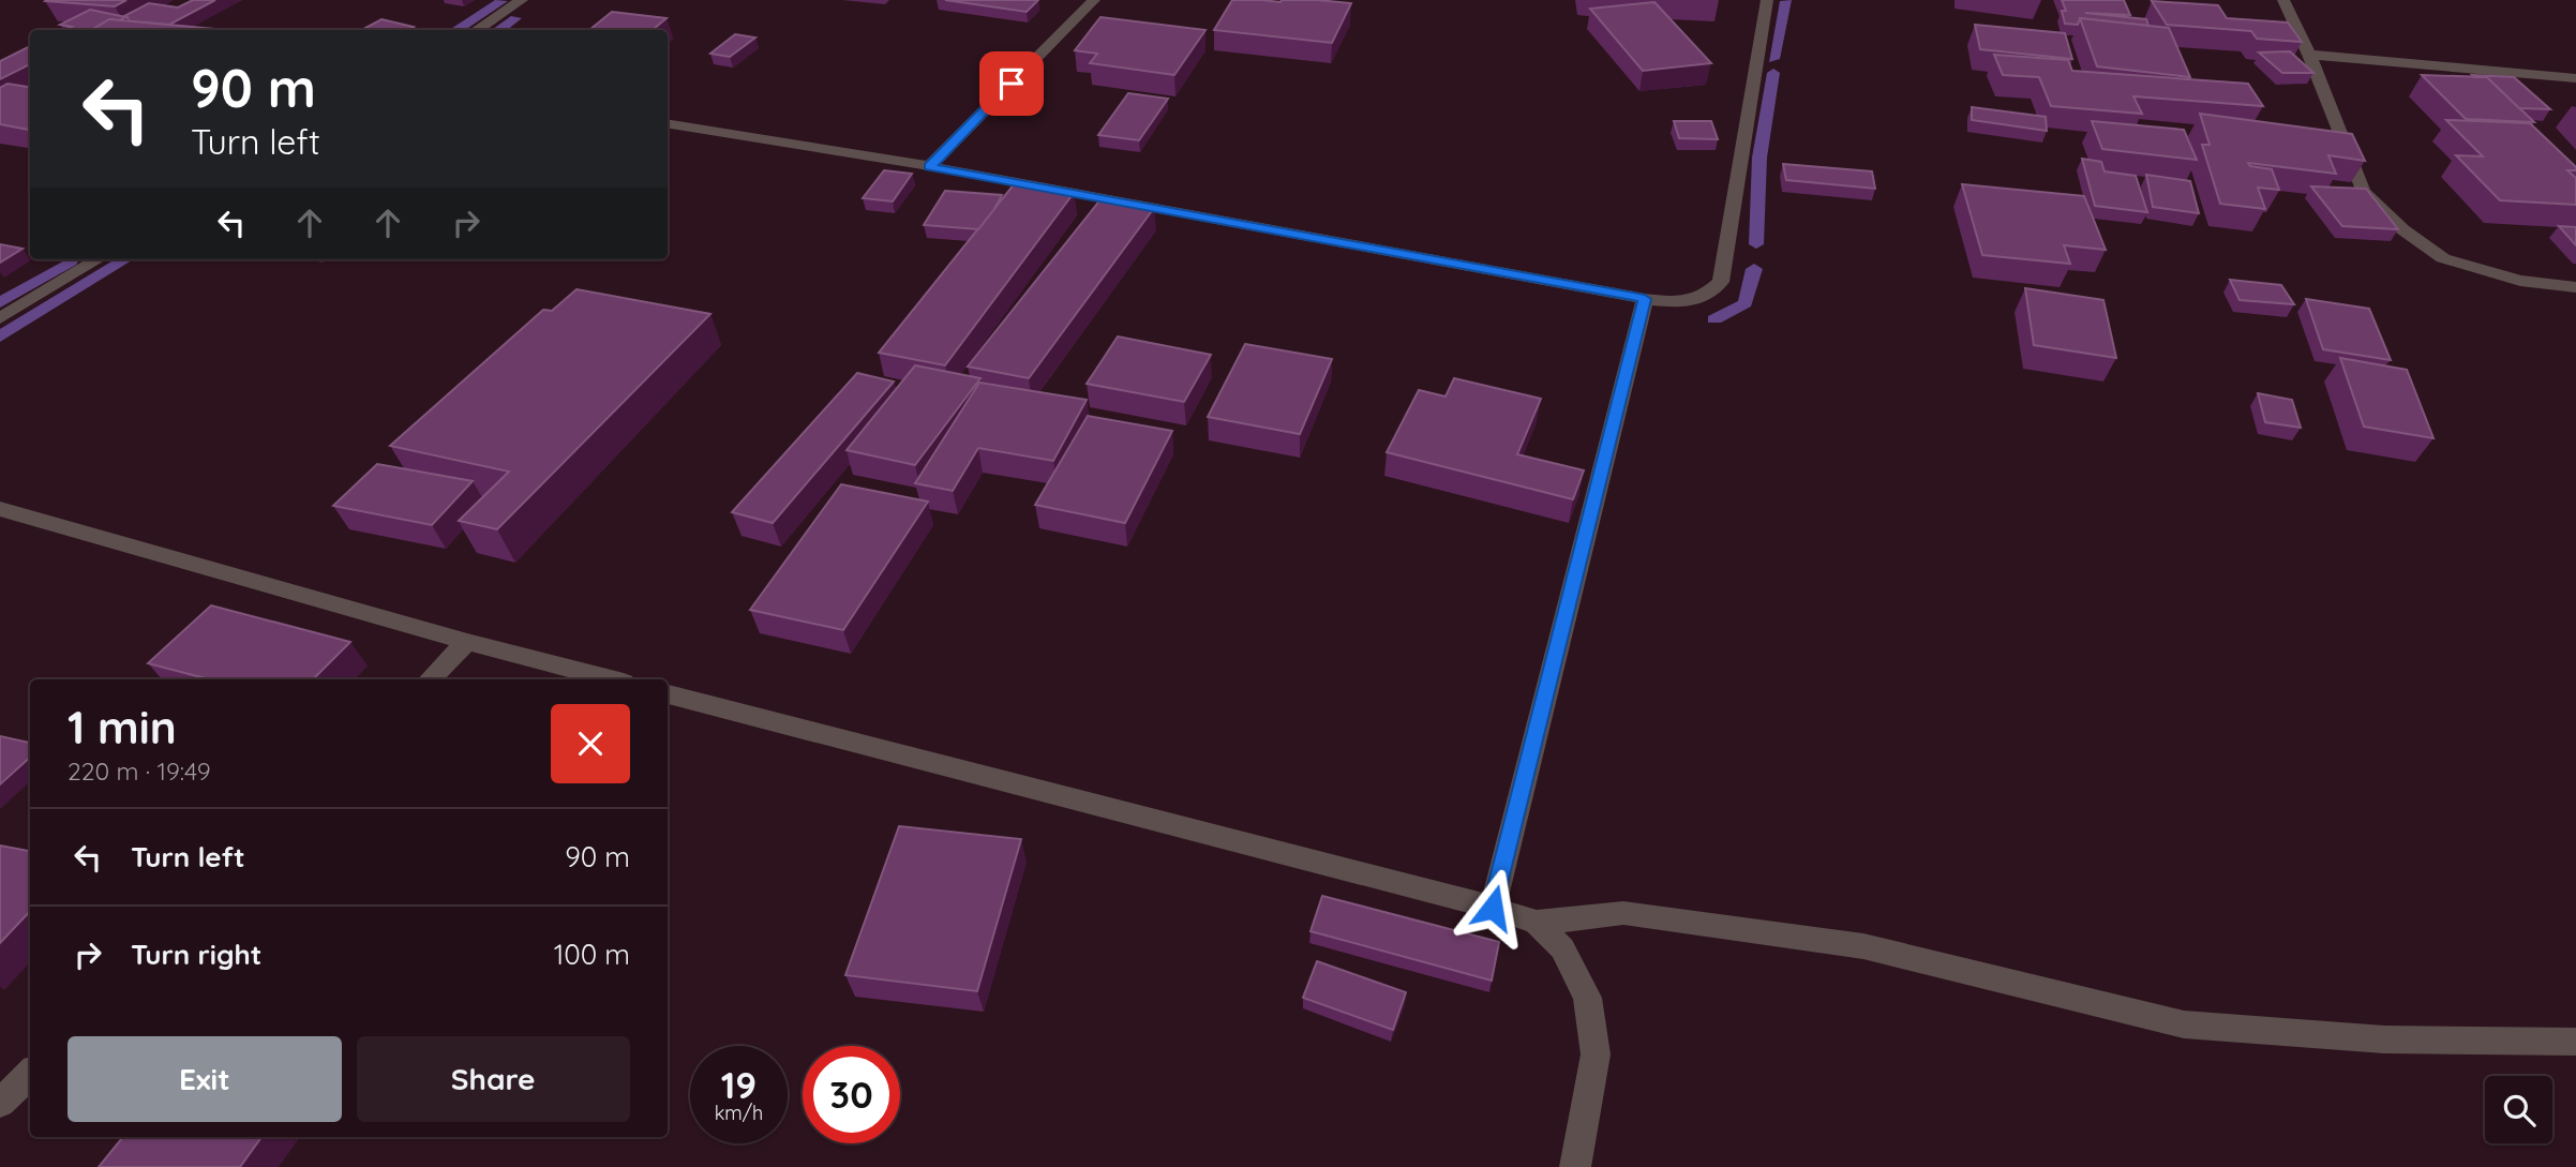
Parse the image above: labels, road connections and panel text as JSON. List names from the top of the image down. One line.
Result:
{"page":{"turn":["90 m","Turn left"],"heading":["1 min","220 m · 19:49"],"list":[{"name":"Turn left","value":"90 m"},{"name":"Turn right","value":"100 m"}],"buttons":["Exit","Share"],"speed":"19 km/h","limit":"30"}}
